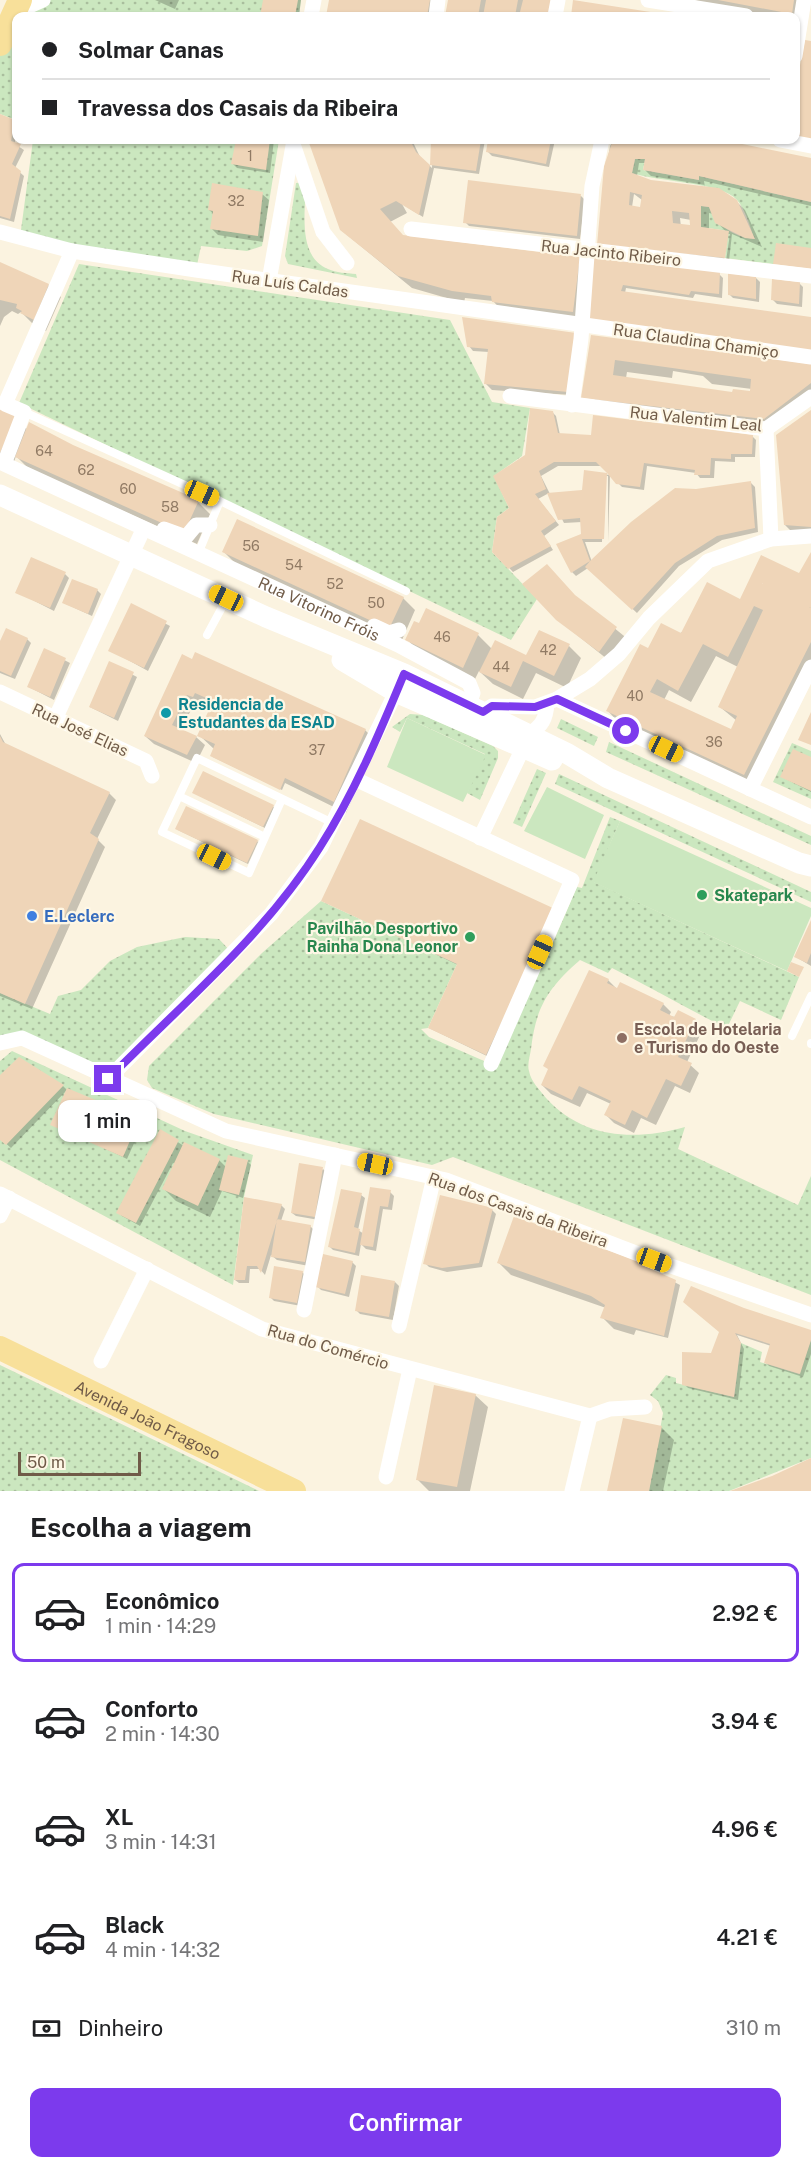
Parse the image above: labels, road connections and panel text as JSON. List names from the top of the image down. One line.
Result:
{"streets":{"main road":["Rua Vitorino Fróis","Avenida João Fragoso"],"street":["Rua Jacinto Ribeiro","Rua Luís Caldas","Rua Claudina Chamiço","Rua Valentim Leal","Rua José Elias","Rua dos Casais da Ribeira","Rua do Comércio"]},"crossings":[["Rua Luís Caldas","Rua Claudina Chamiço"]],"places":["Residencia de Estudantes da ESAD","Skatepark","E.Leclerc","Pavilhão Desportivo Rainha Dona Leonor","Escola de Hotelaria e Turismo do Oeste"],"house_numbers":["1","32","64","62","60","58","56","54","52","50","46","42","44","40","36","37"],"scale_bar":"50 m","page":{"banner":["Solmar Canas","Travessa dos Casais da Ribeira"],"bubble":"1 min","scale":"50 m","heading":"Escolha a viagem","list":[{"name":"Econômico","note":"1 min · 14:29","value":"2.92 €"},{"name":"Conforto","note":"2 min · 14:30","value":"3.94 €"},{"name":"XL","note":"3 min · 14:31","value":"4.96 €"},{"name":"Black","note":"4 min · 14:32","value":"4.21 €"}],"pay":["Dinheiro","310 m"],"buttons":"Confirmar"}}
